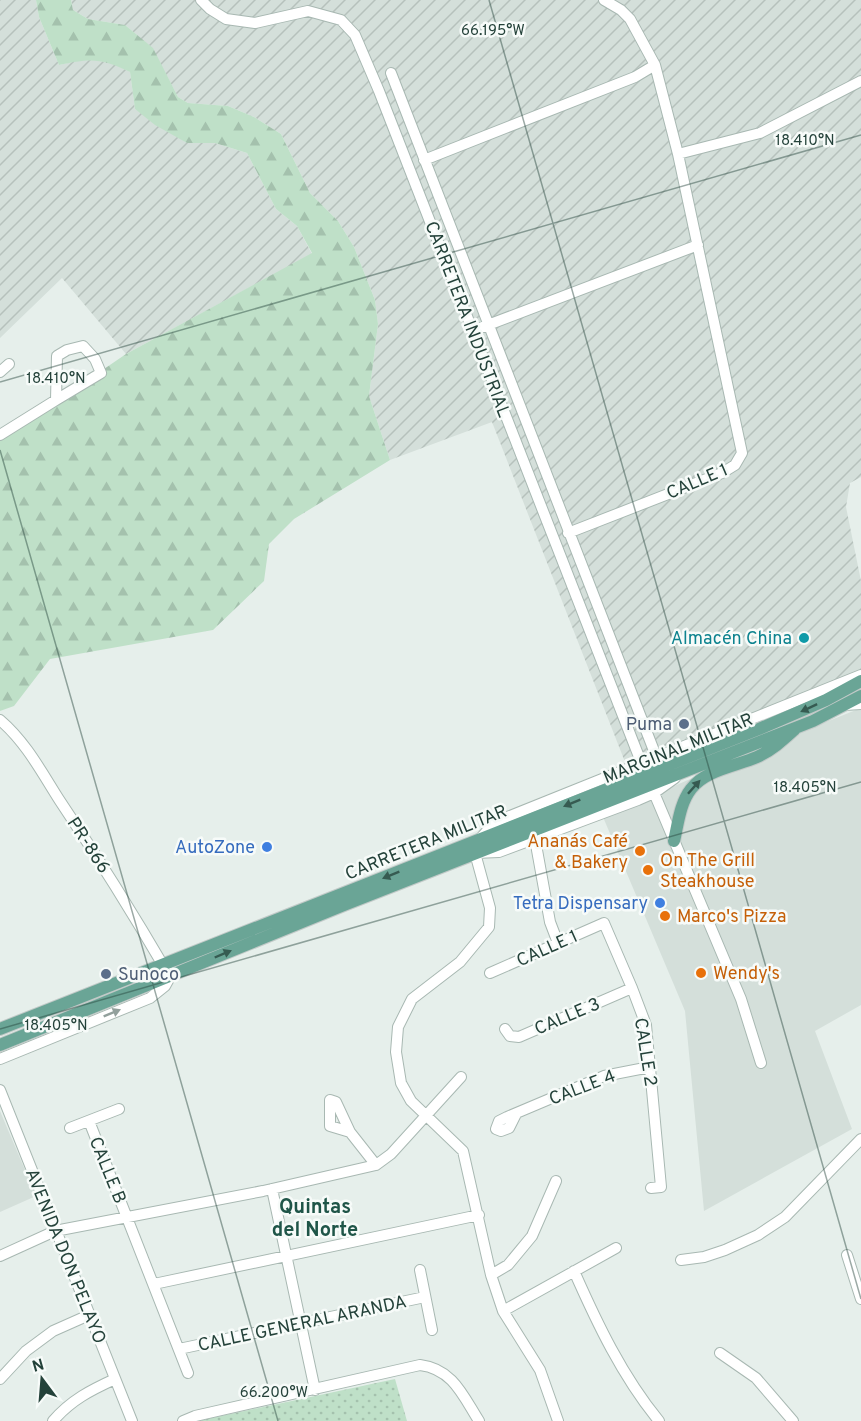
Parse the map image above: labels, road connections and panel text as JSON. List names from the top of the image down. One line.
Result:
{"streets":{"main road":["CARRETERA MILITAR"],"street":["CARRETERA INDUSTRIAL","CALLE 1","MARGINAL MILITAR","PR-866","CALLE 3","CALLE 2","CALLE 4","CALLE B","AVENIDA DON PELAYO","CALLE GENERAL ARANDA"]},"crossings":[["CARRETERA INDUSTRIAL","MARGINAL MILITAR"],["CARRETERA INDUSTRIAL","CARRETERA MILITAR"],["CALLE 1","CALLE 2"],["MARGINAL MILITAR","CARRETERA MILITAR"],["CARRETERA MILITAR","PR-866"],["CALLE 3","CALLE 2"],["CALLE 2","CALLE 4"],["CALLE B","CALLE GENERAL ARANDA"]],"districts":["Quintas del Norte"],"places":["Almacén China","Puma","AutoZone","Ananás Café & Bakery","On The Grill Steakhouse","Tetra Dispensary","Marco's Pizza","Wendy's","Sunoco"],"north":"top","coordinates":["66.195°W","18.410°N","18.405°N","66.200°W"]}
